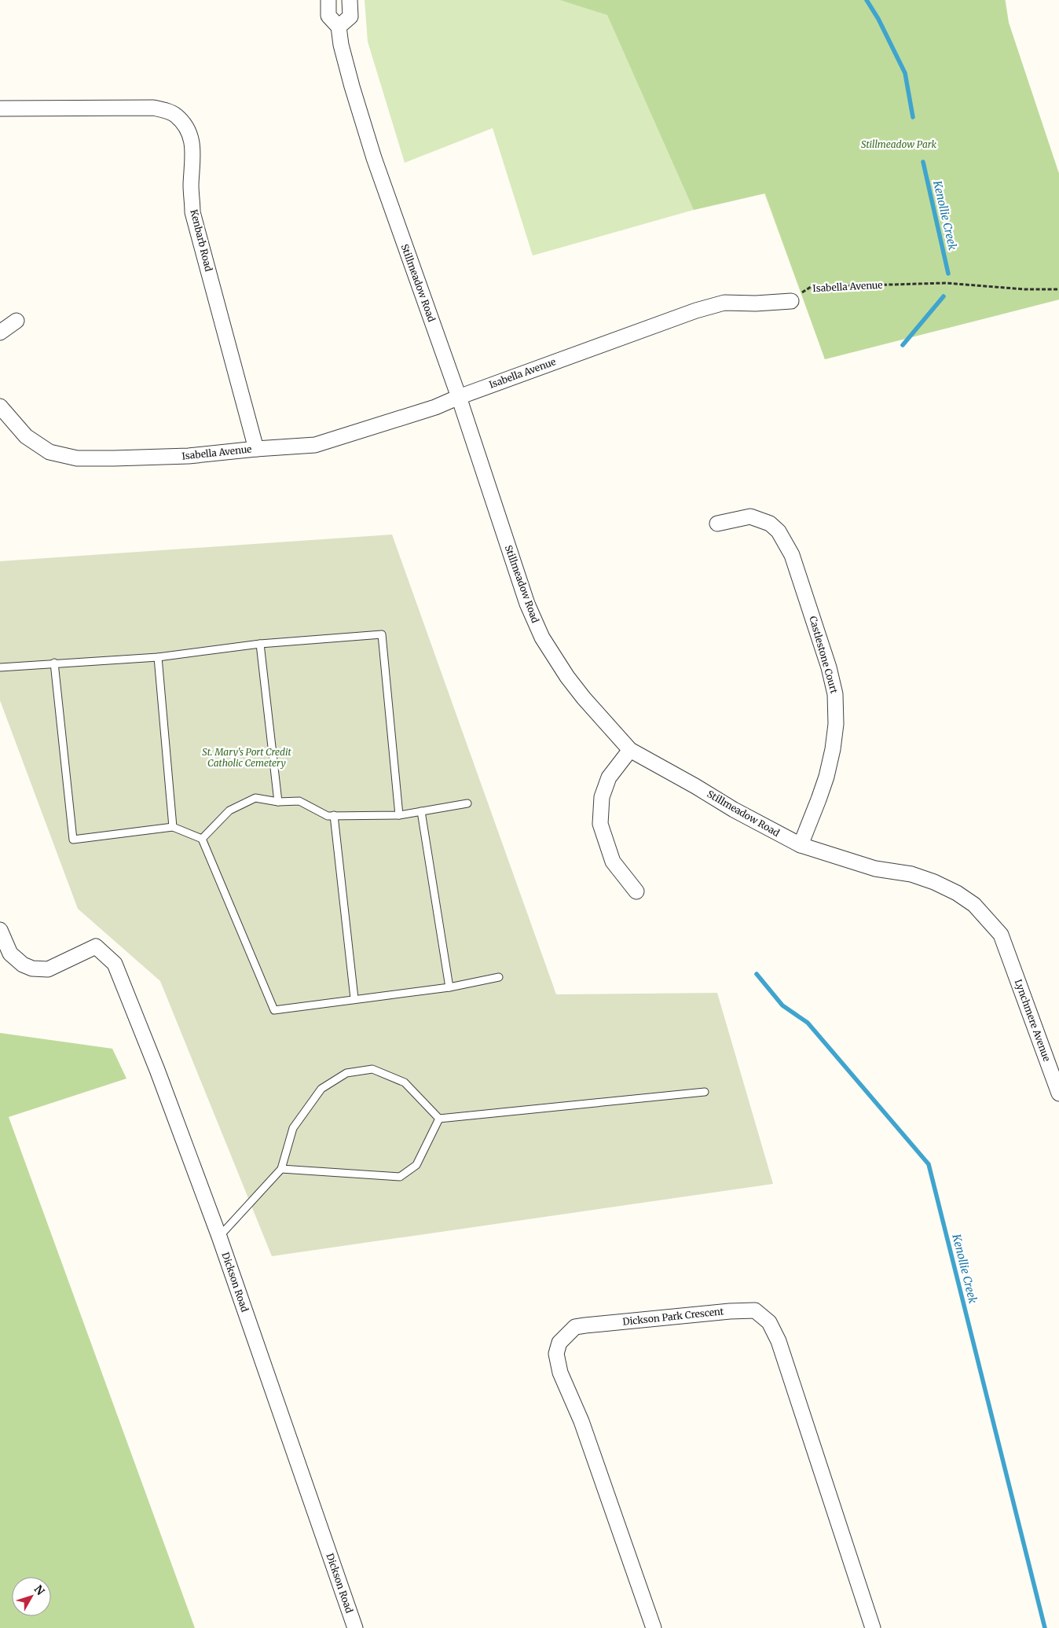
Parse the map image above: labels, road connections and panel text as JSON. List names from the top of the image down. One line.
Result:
{"streets":{"street":["Kenbarb Road","Stillmeadow Road","Isabella Avenue","Castlestone Court","Lynchmere Avenue","Dickson Road","Dickson Park Crescent"]},"crossings":[["Kenbarb Road","Isabella Avenue"],["Stillmeadow Road","Isabella Avenue"],["Stillmeadow Road","Castlestone Court"],["Stillmeadow Road","Lynchmere Avenue"]],"water":["Kenollie Creek"],"parks":["Stillmeadow Park","St. Mary's Port Credit Catholic Cemetery"],"north":"top right"}
